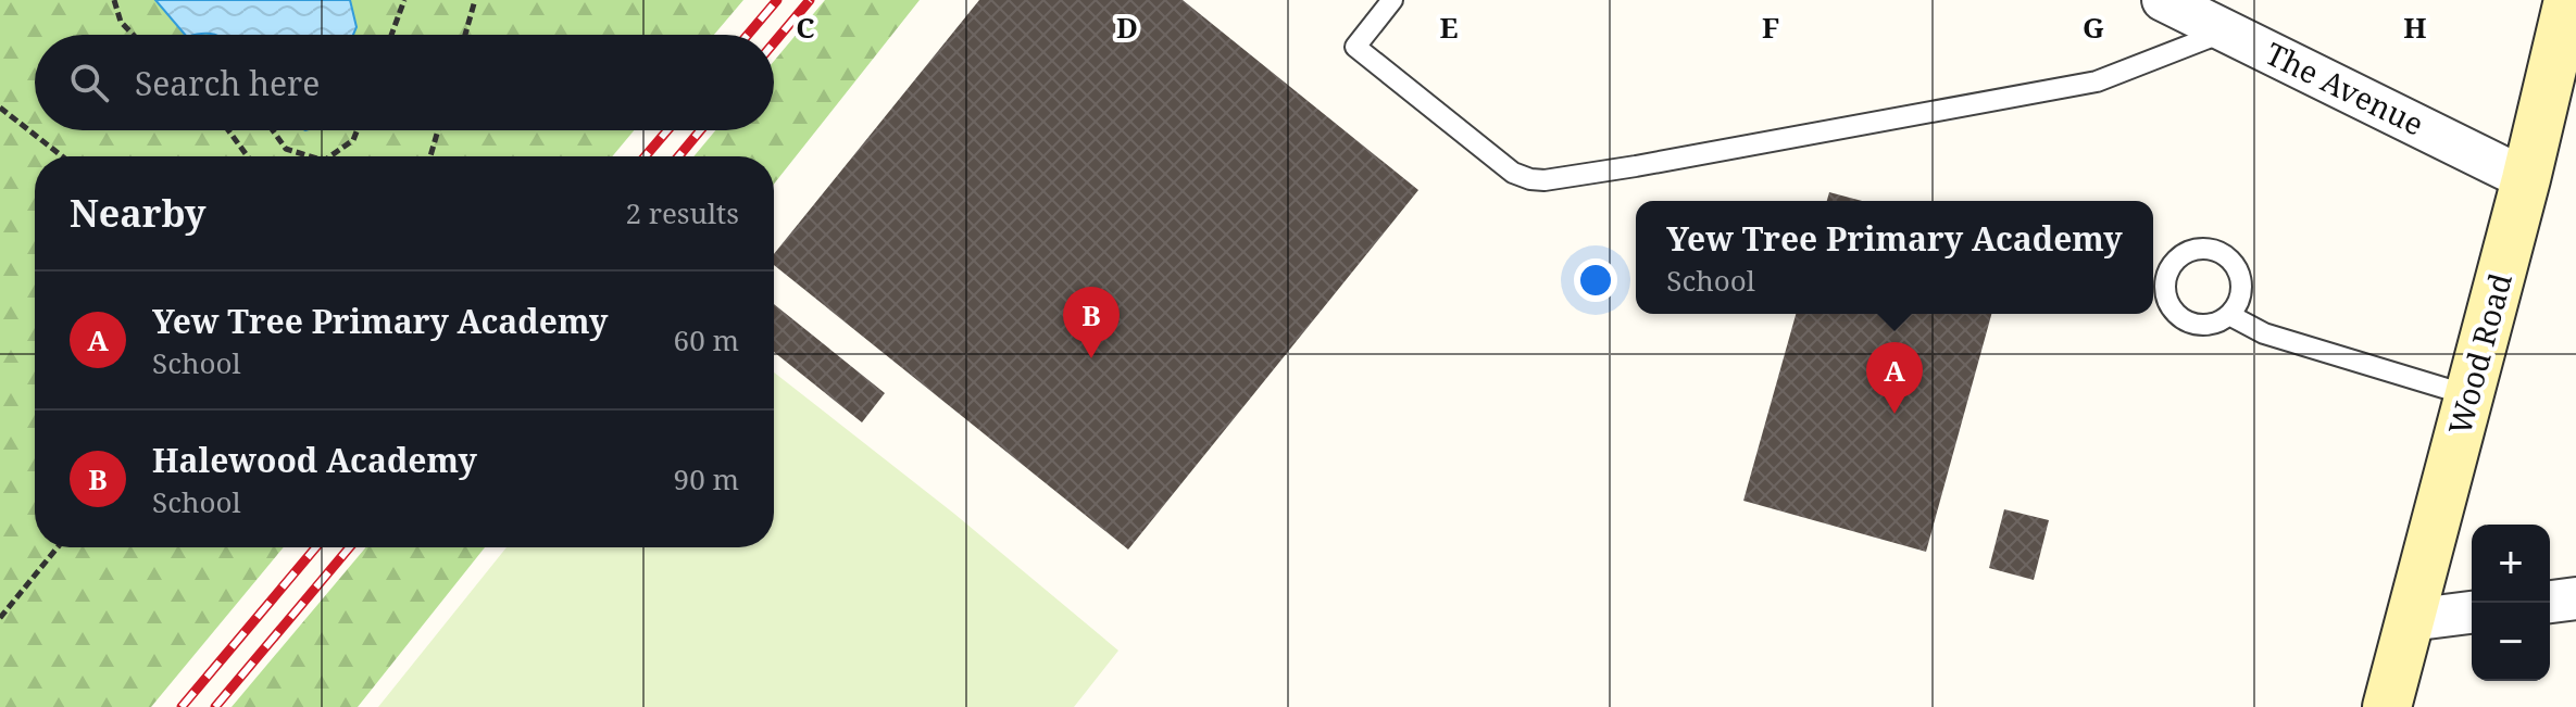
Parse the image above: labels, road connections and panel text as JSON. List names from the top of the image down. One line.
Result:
{"streets":{"street":["The Avenue","Wood Road"]},"crossings":[["The Avenue","Wood Road"]],"page":{"search":"Search here","heading":["Nearby","2 results"],"popup":["Yew Tree Primary Academy","School"],"list":[{"mark":"A","name":"Yew Tree Primary Academy","note":"School","value":"60 m"},{"mark":"B","name":"Halewood Academy","note":"School","value":"90 m"}],"pins":["B","A"],"map_buttons":["+","−"]},"grid":{"columns":["C","D","E","F","G","H"]}}
